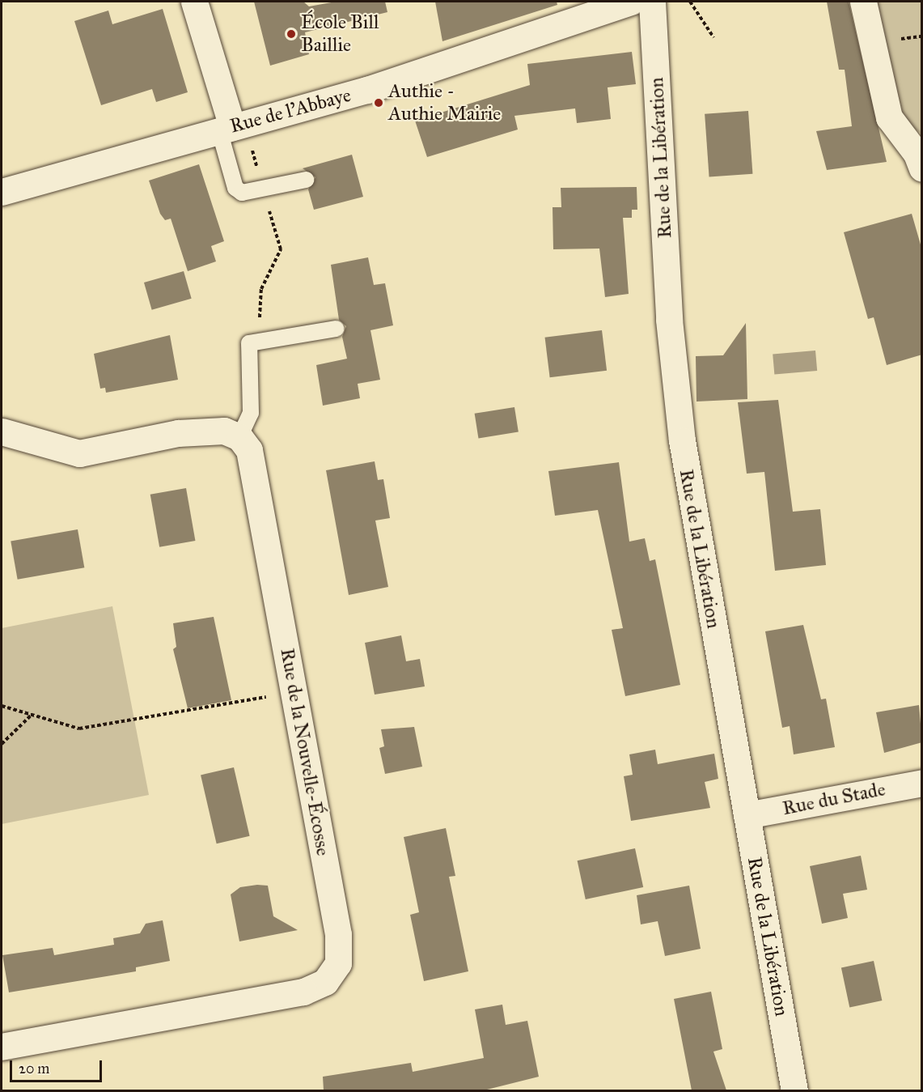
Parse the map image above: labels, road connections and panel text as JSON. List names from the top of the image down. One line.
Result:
{"streets":{"street":["Rue de l'Abbaye","Rue de la Libération","Rue de la Nouvelle-Écosse","Rue du Stade"]},"crossings":[["Rue de la Libération","Rue du Stade"]],"places":["École Bill Baillie","Authie - Authie Mairie"],"scale_bar":"20 m"}
